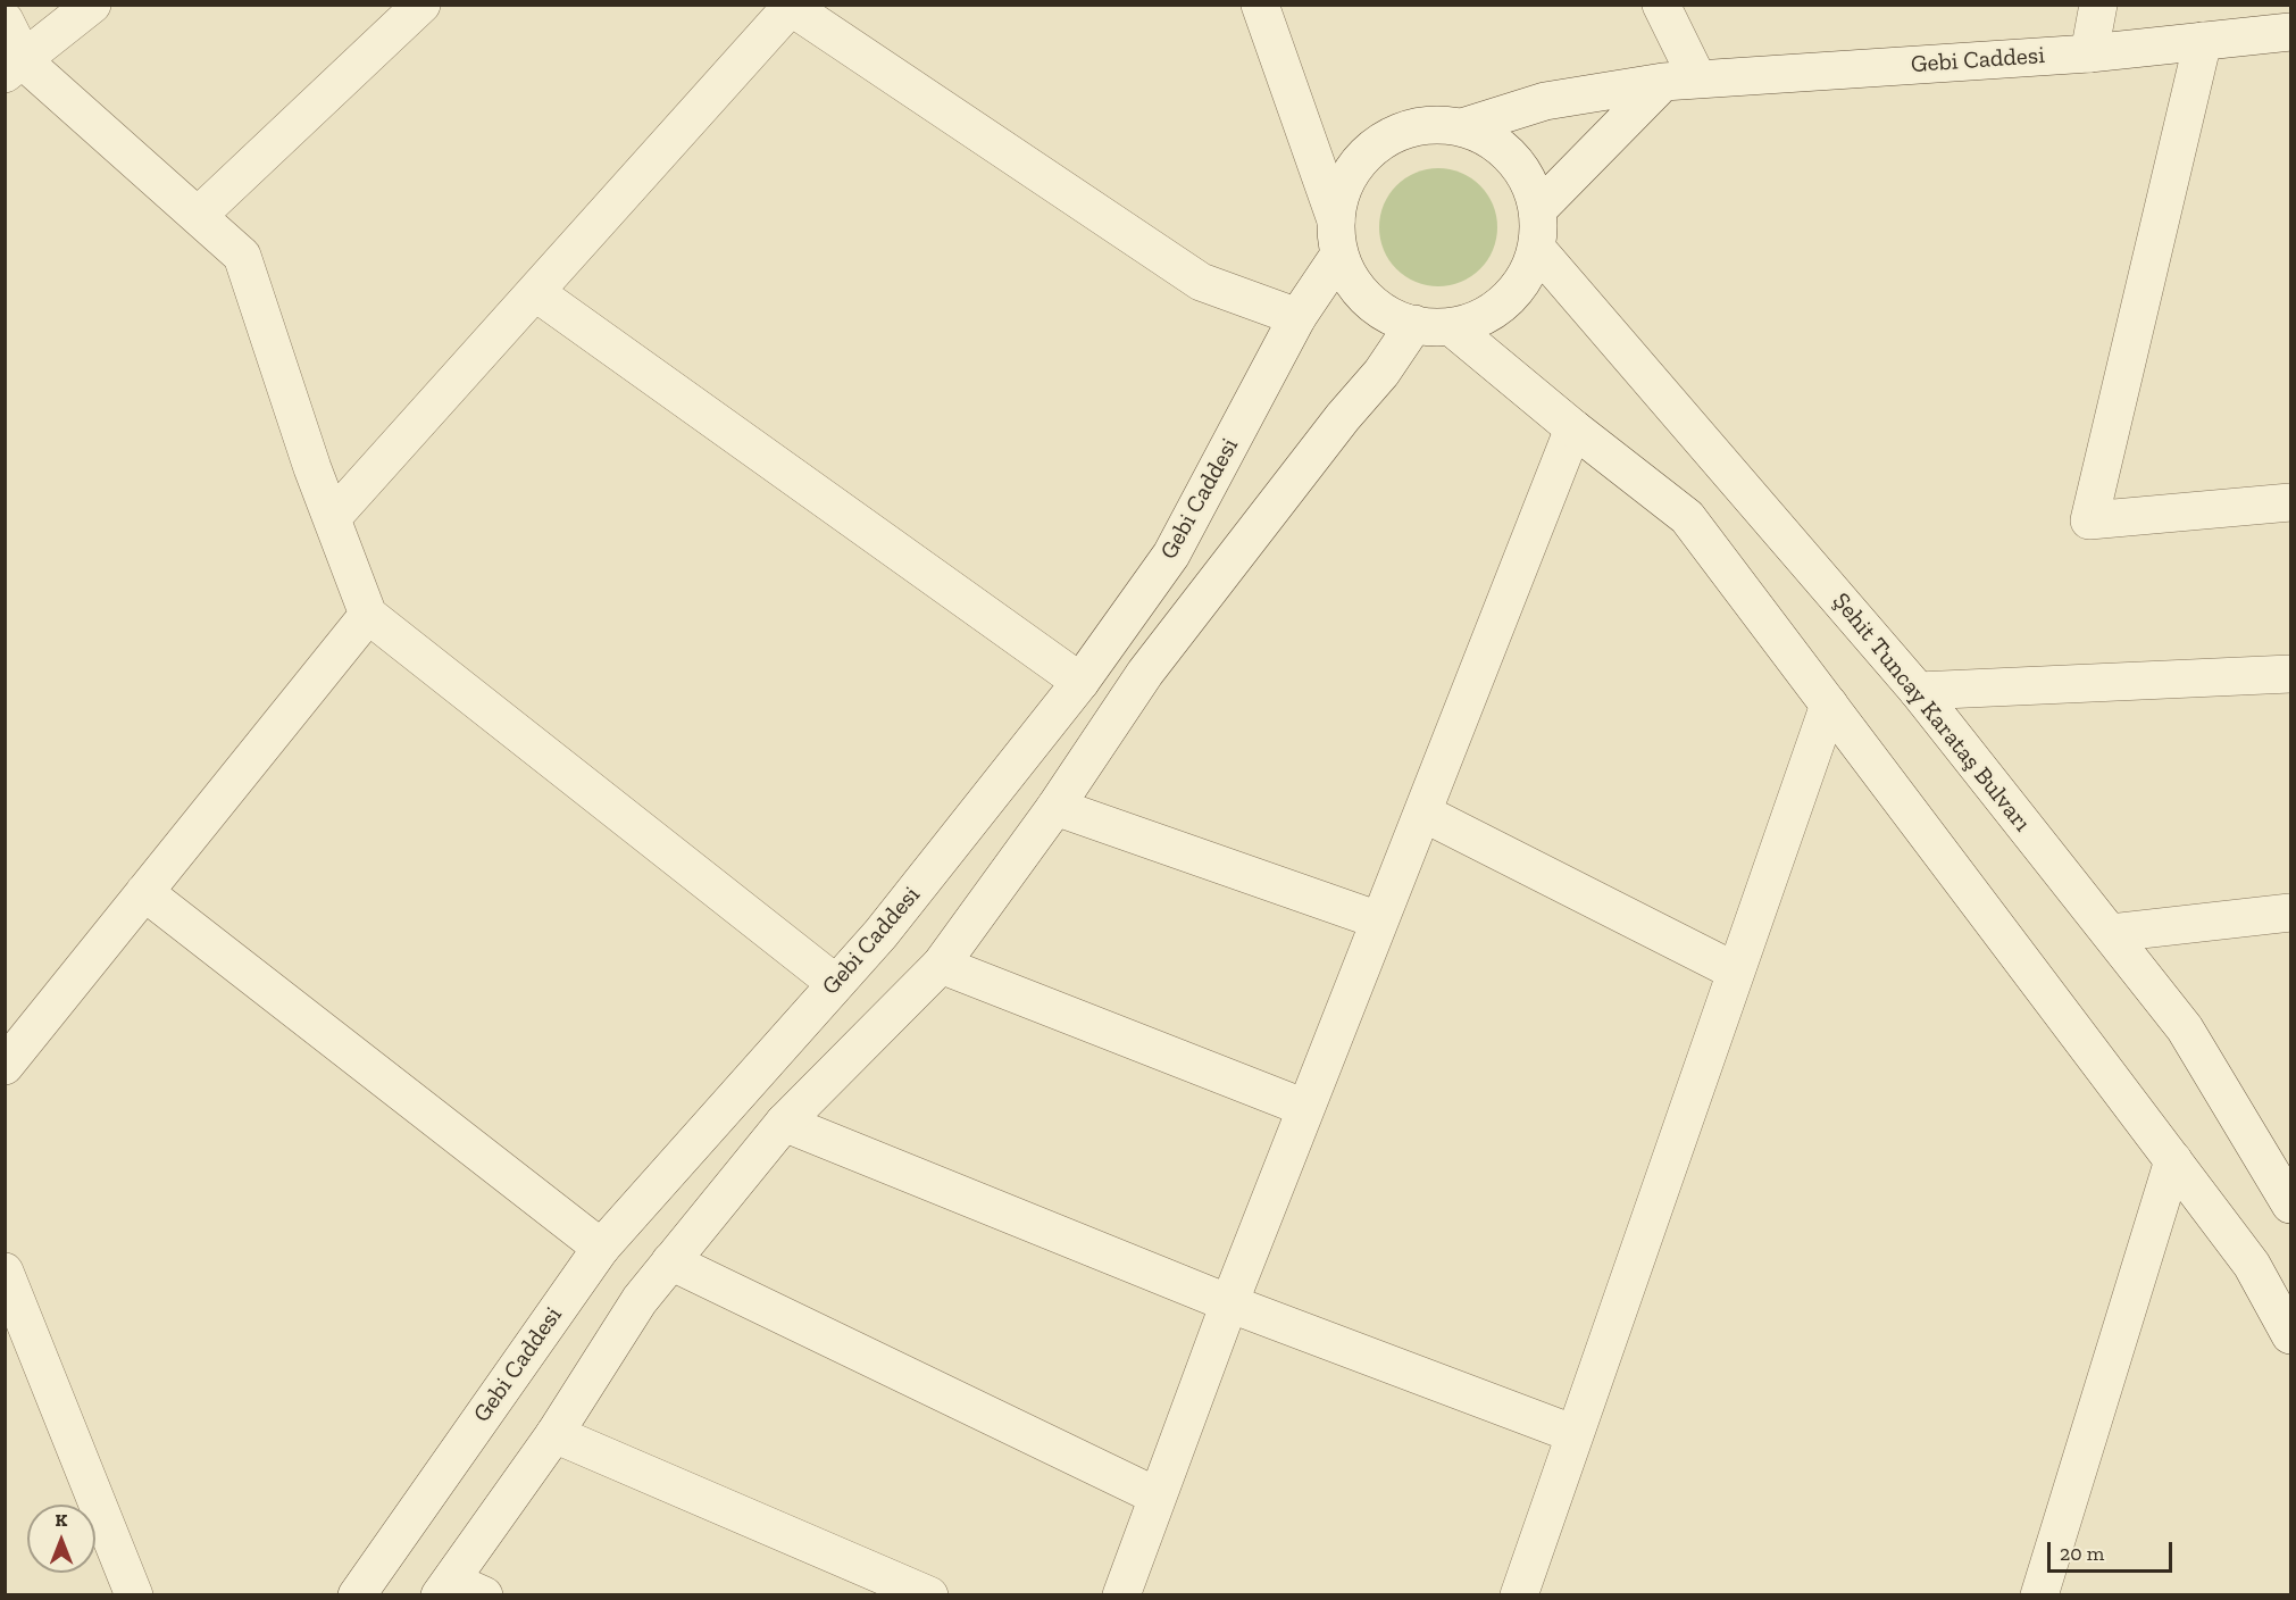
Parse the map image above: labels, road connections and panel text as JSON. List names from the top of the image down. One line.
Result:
{"streets":{"street":["Gebi Caddesi","Şehit Tuncay Karataş Bulvarı"]},"crossings":[["Gebi Caddesi","Şehit Tuncay Karataş Bulvarı"]],"scale_bar":"20 m","north":"top"}
